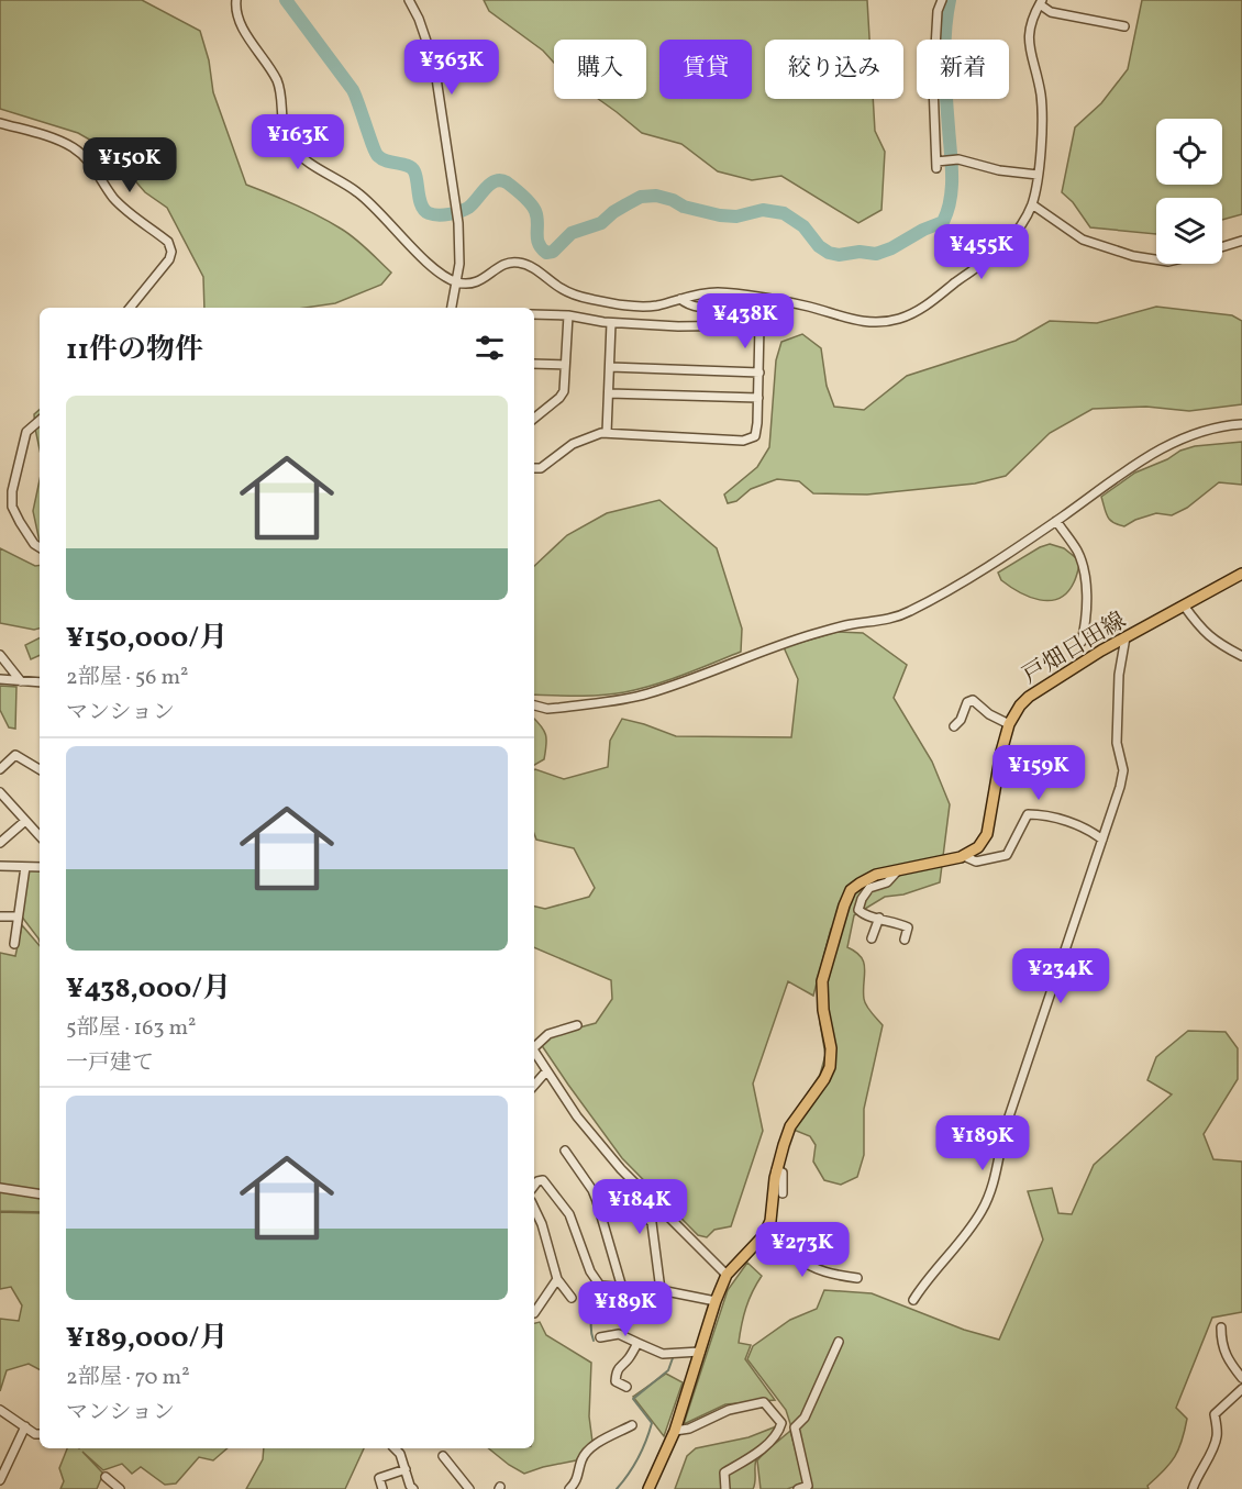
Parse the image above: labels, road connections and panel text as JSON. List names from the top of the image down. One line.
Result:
{"streets":{"main road":["戸畑日田線"]},"page":{"price":["¥363K","¥163K","¥150K","¥455K","¥438K","¥159K","¥234K","¥189K","¥184K","¥273K","¥189K"],"chip":["購入","賃貸","絞り込み","新着"],"heading":"11件の物件","list":[{"name":"¥150,000/月","note":"2部屋 · 56 m² · マンション"},{"name":"¥438,000/月","note":"5部屋 · 163 m² · 一戸建て"},{"name":"¥189,000/月","note":"2部屋 · 70 m² · マンション"}]}}
